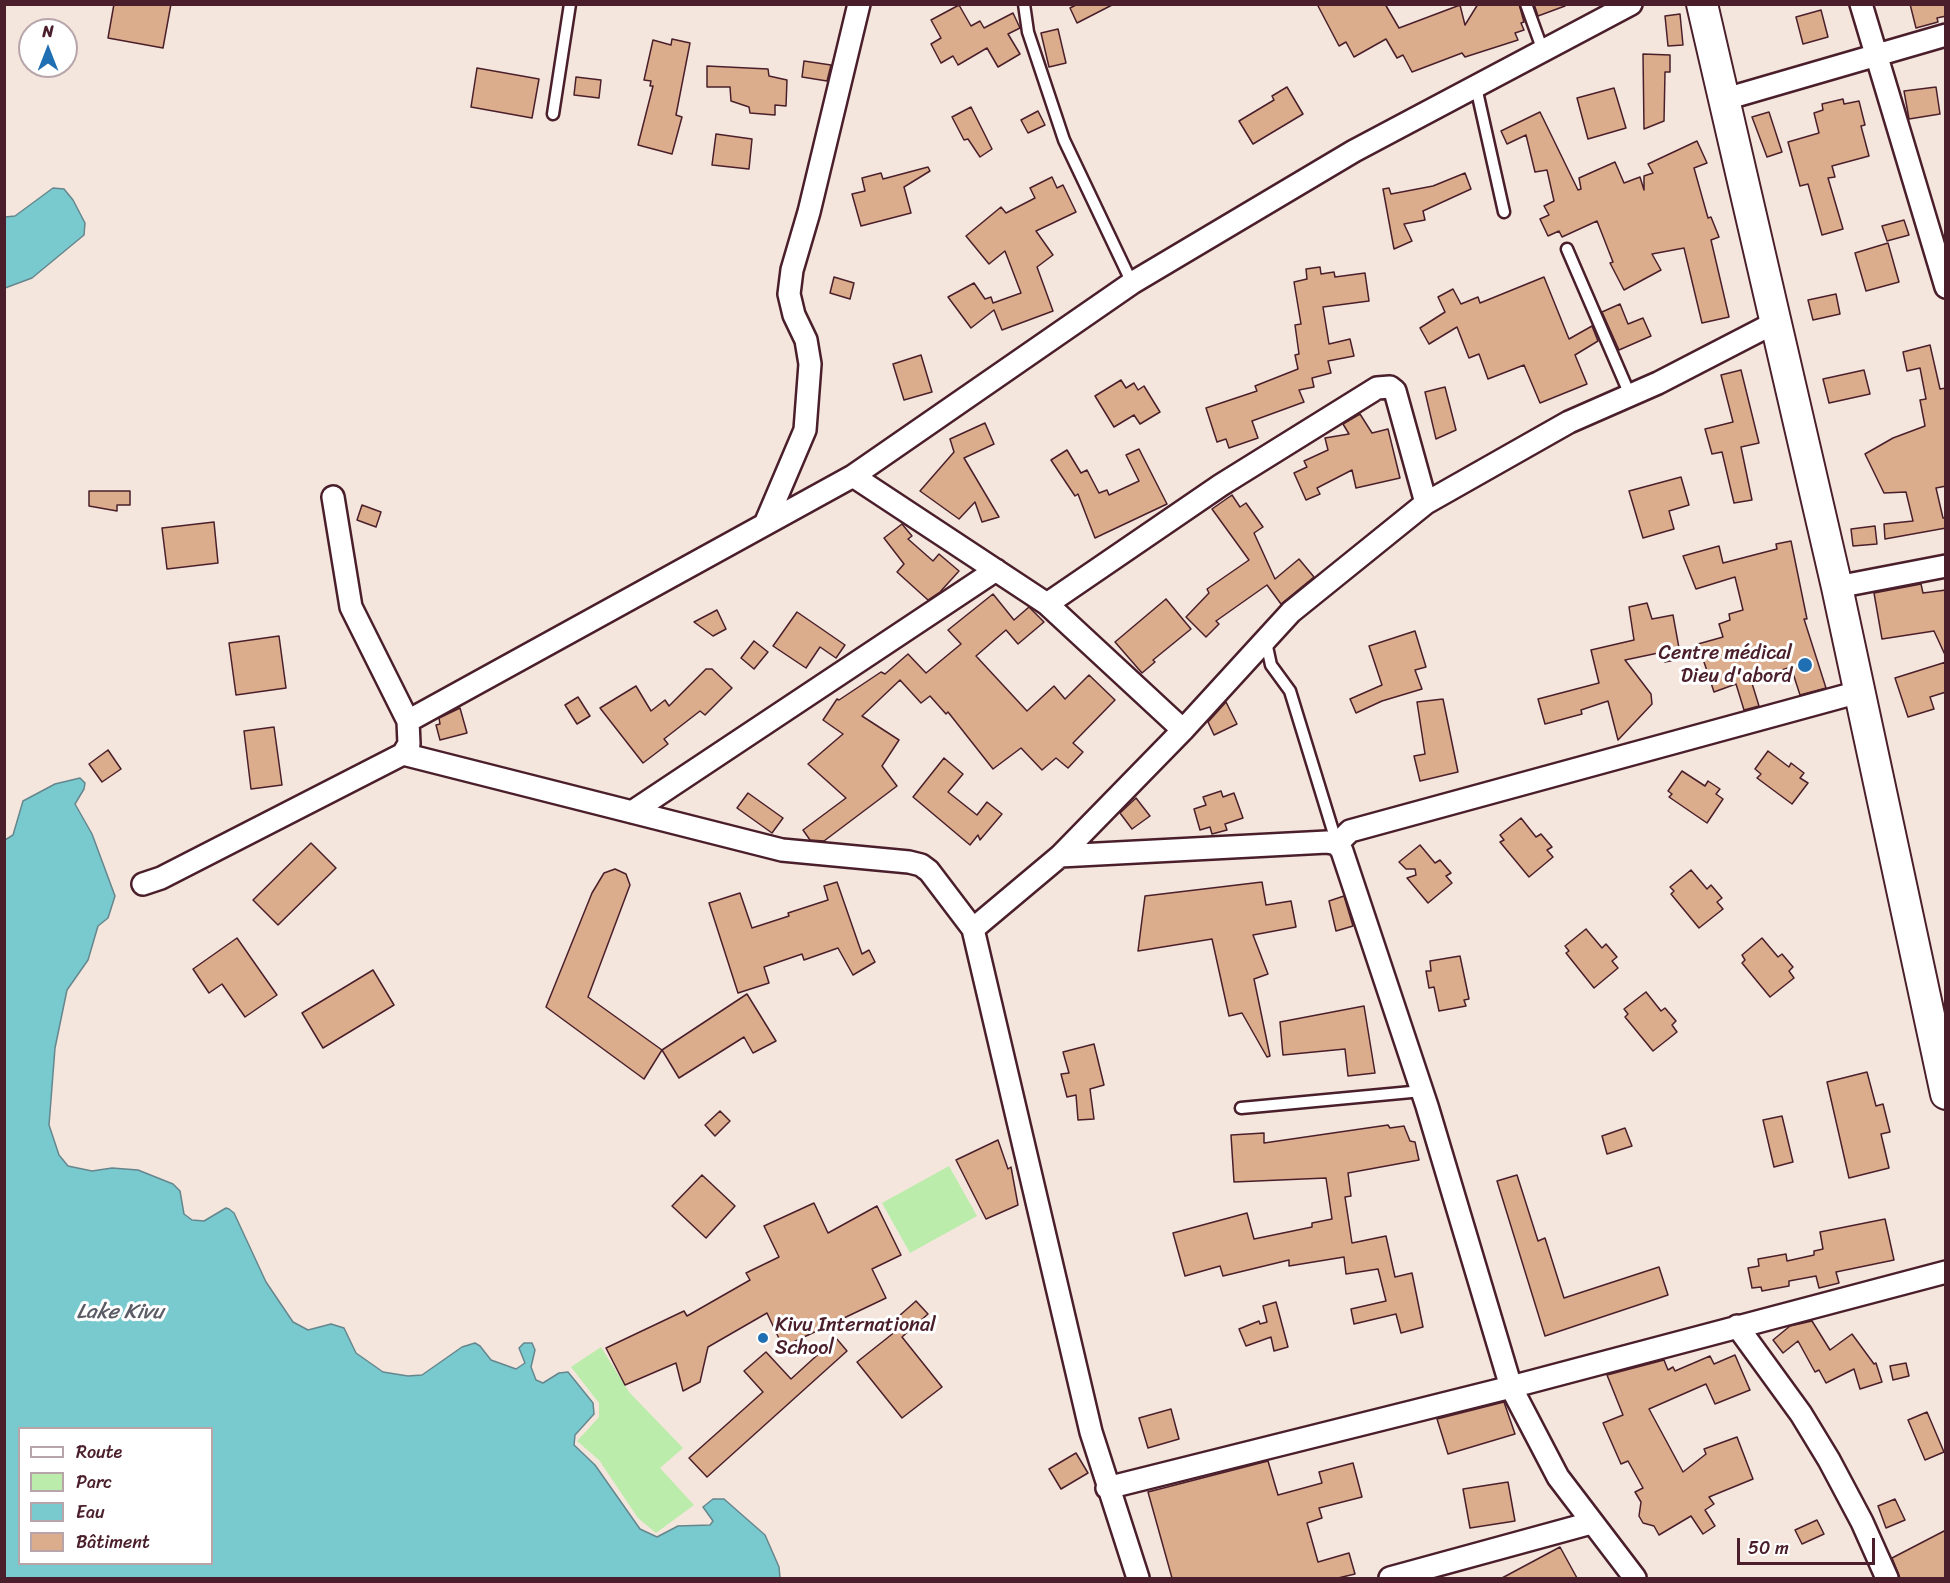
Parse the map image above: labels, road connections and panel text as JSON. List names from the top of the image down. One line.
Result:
{"water":["Lake Kivu"],"places":["Centre médical Dieu d'abord","Kivu International School"],"legend":["Route","Parc","Eau","Bâtiment"],"scale_bar":"50 m","north":"top"}
